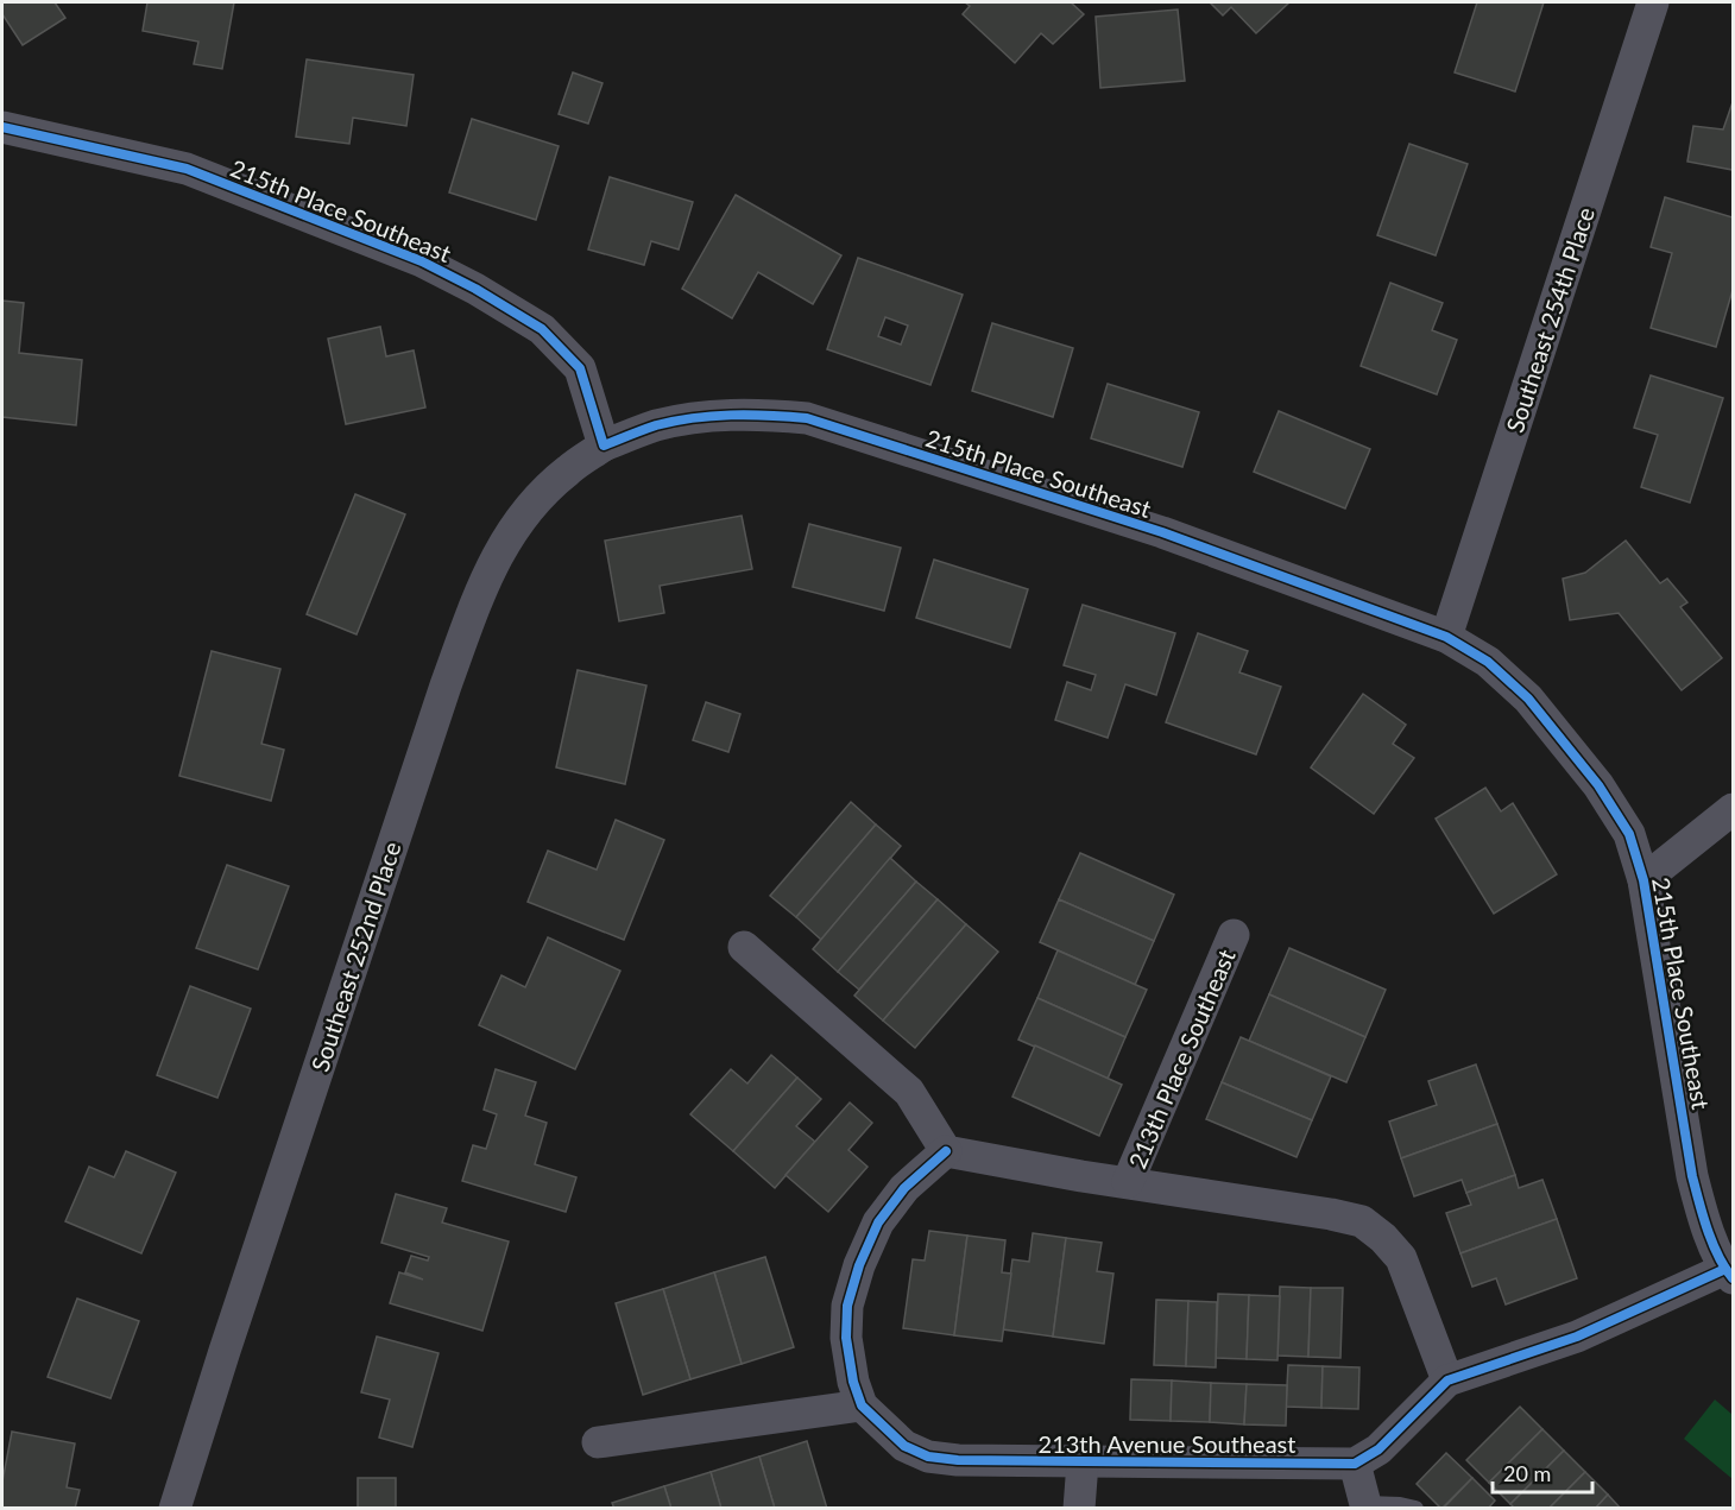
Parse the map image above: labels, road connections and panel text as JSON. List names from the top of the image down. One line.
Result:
{"streets":{"street":["215th Place Southeast","Southeast 254th Place","Southeast 252nd Place","213th Place Southeast","213th Avenue Southeast"]},"crossings":[["215th Place Southeast","Southeast 254th Place"],["215th Place Southeast","Southeast 252nd Place"],["213th Place Southeast","213th Avenue Southeast"]],"scale_bar":"20 m"}
